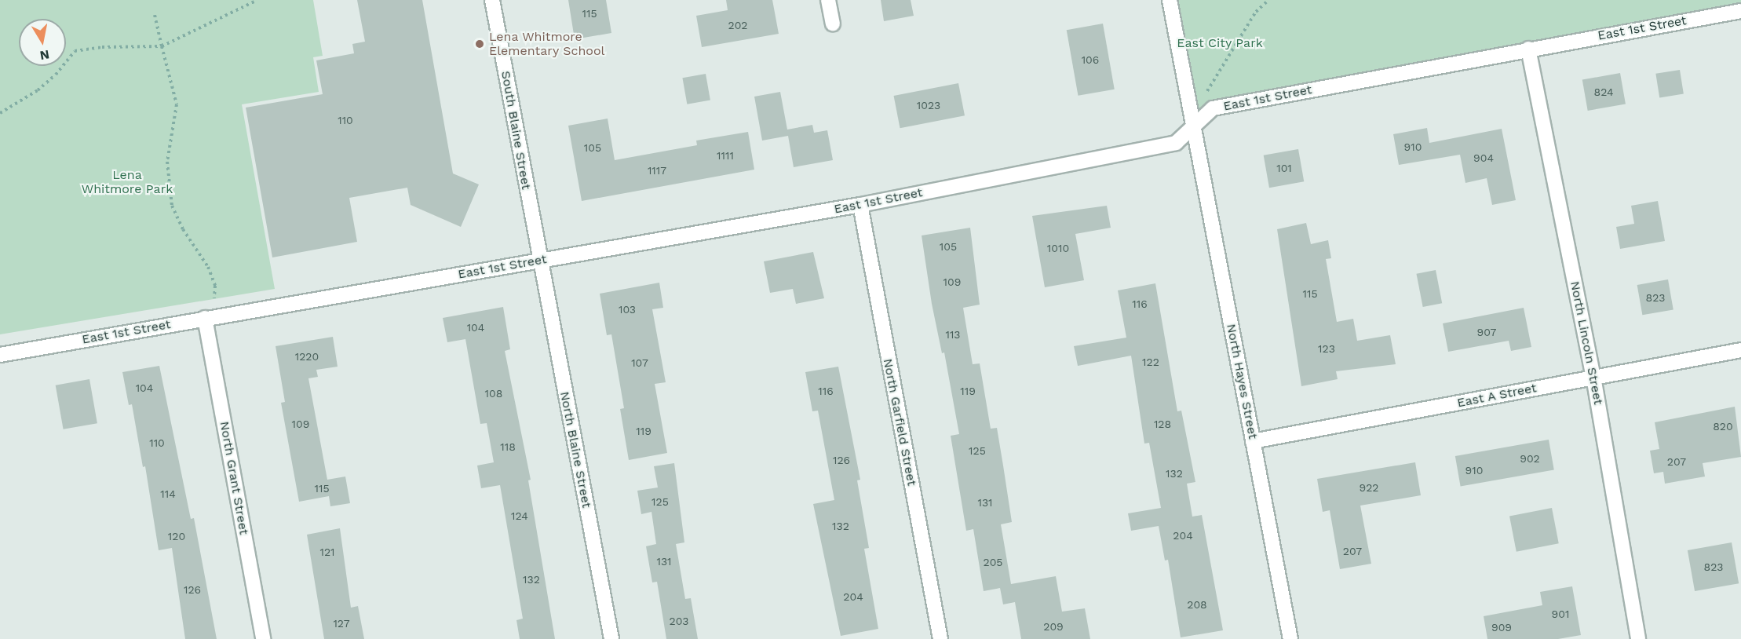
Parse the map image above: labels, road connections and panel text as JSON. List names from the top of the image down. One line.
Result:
{"streets":{"street":["East 1st Street","South Blaine Street","North Lincoln Street","North Hayes Street","East A Street","North Garfield Street","North Blaine Street","North Grant Street"]},"crossings":[["East 1st Street","South Blaine Street"],["East 1st Street","North Lincoln Street"],["East 1st Street","North Hayes Street"],["East 1st Street","North Garfield Street"],["East 1st Street","North Blaine Street"],["East 1st Street","North Grant Street"],["South Blaine Street","North Blaine Street"],["North Lincoln Street","East A Street"],["North Hayes Street","East A Street"]],"parks":["East City Park","Lena Whitmore Park"],"places":["Lena Whitmore Elementary School"],"house_numbers":["115","202","106","824","1023","110","910","105","1111","904","101","1117","105","1010","109","115","823","116","103","104","907","113","123","1220","122","107","104","116","119","108","109","128","820","119","110","118","125","902","126","207","910","132","922","115","114","125","131","124","132","204","120","207","121","131","205","823","132","126","204","208","901","203","127","209","909"],"north":"bottom"}
